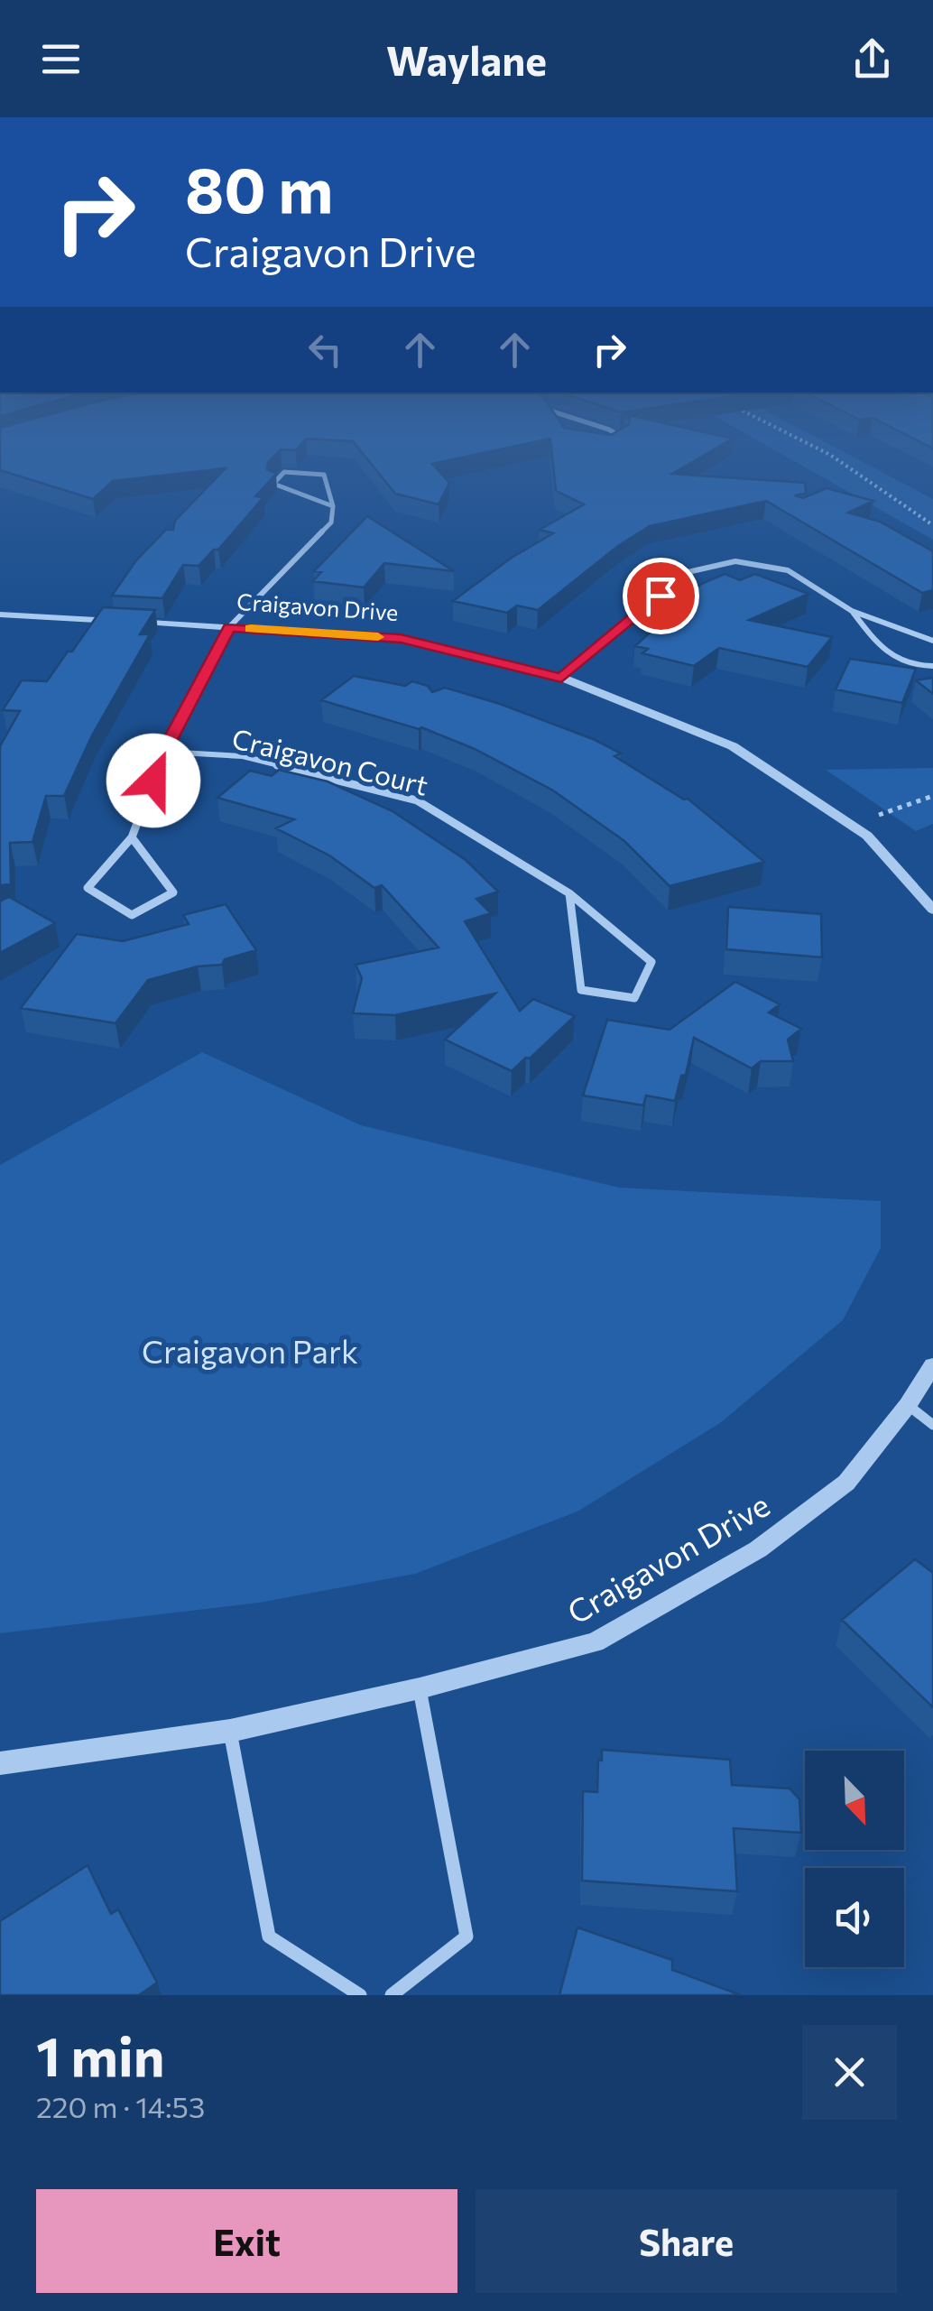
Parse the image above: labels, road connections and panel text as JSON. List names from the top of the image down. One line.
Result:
{"streets":{"street":["Craigavon Drive","Craigavon Court"]},"parks":["Craigavon Park"],"north":"bottom right","page":{"header":"Waylane","turn":["80 m","Craigavon Drive"],"heading":["1 min","220 m · 14:53"],"buttons":["Exit","Share"]}}
